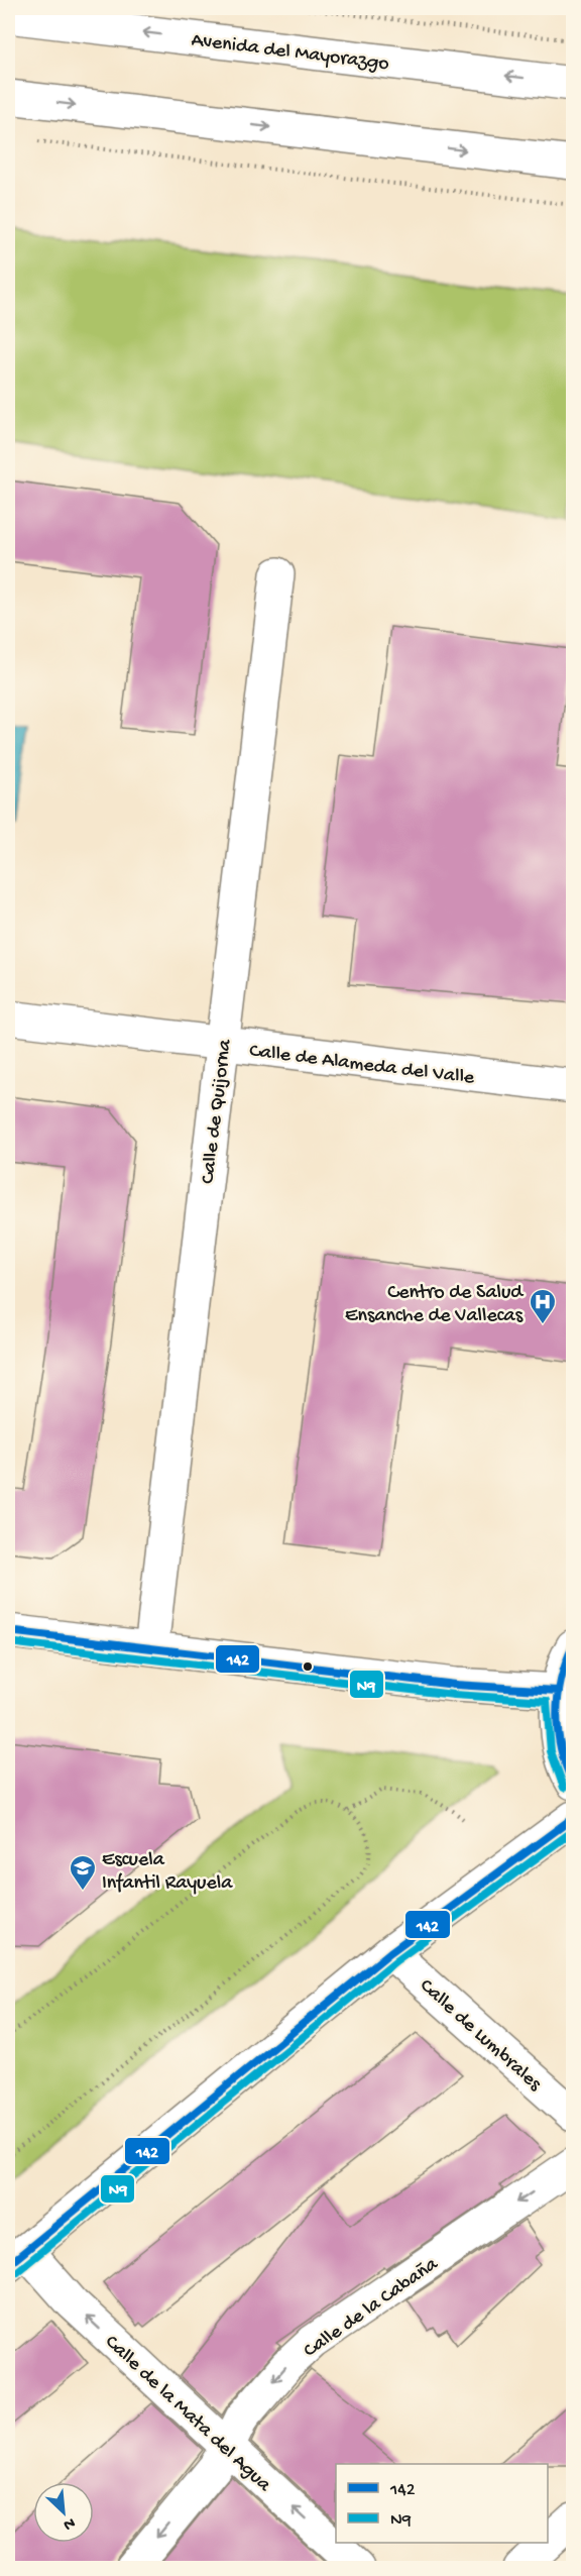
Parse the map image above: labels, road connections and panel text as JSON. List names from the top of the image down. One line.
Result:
{"streets":{"street":["Avenida del Mayorazgo","Calle de Alameda del Valle","Calle de Quijorna","Calle de Lumbrales","Calle de la Cabaña","Calle de la Mata del Agua"]},"crossings":[["Calle de Alameda del Valle","Calle de Quijorna"],["Calle de la Cabaña","Calle de la Mata del Agua"]],"one_way":["Calle de la Mata del Agua"],"places":{"hospital":["Centro de Salud Ensanche de Vallecas"],"school or university":["Escuela Infantil Rayuela"]},"lines":["transit line 142","transit line N9"],"legend":["142","N9"],"north":"bottom right"}
